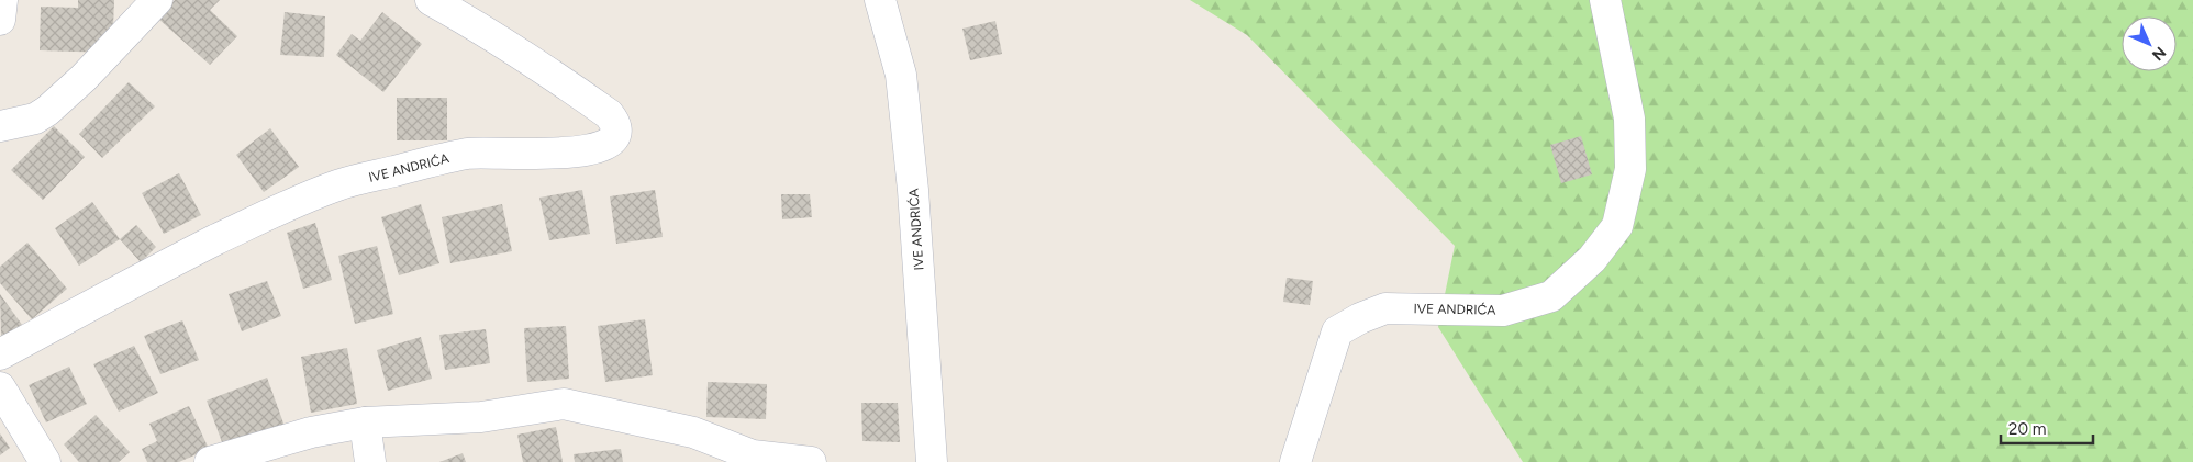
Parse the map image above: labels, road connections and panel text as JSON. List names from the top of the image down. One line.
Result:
{"streets":{"street":["IVE ANDRIĆA"]},"scale_bar":"20 m","north":"bottom right"}
